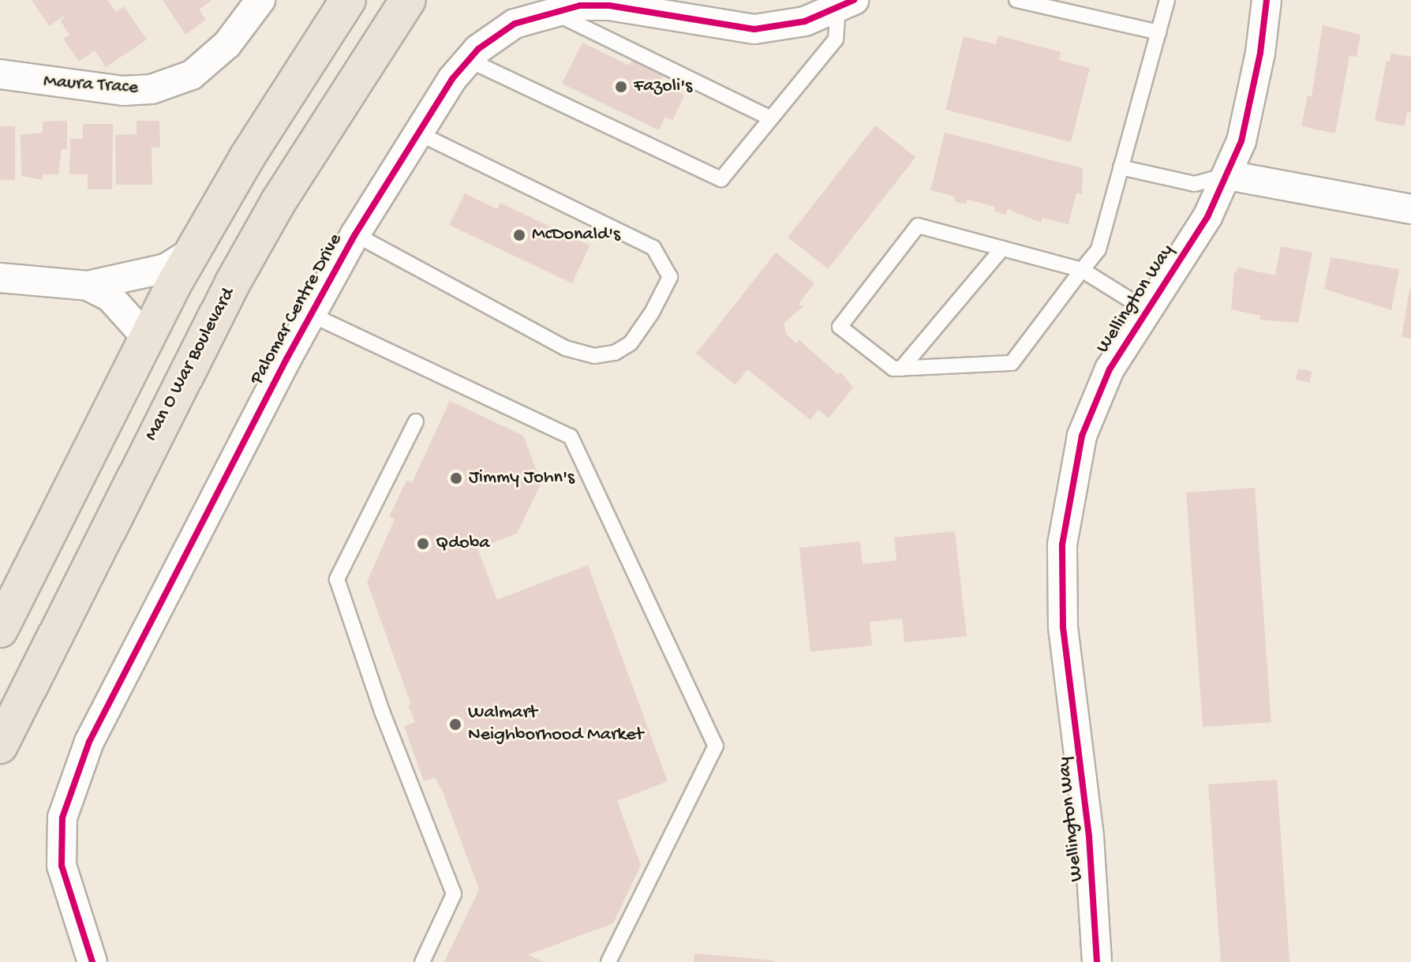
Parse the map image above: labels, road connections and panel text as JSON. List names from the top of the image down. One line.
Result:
{"streets":{"main road":["Man O War Boulevard"],"street":["Maura Trace","Wellington Way","Palomar Centre Drive"]},"places":["Fazoli's","McDonald's","Jimmy John's","Qdoba","Walmart Neighborhood Market"]}
